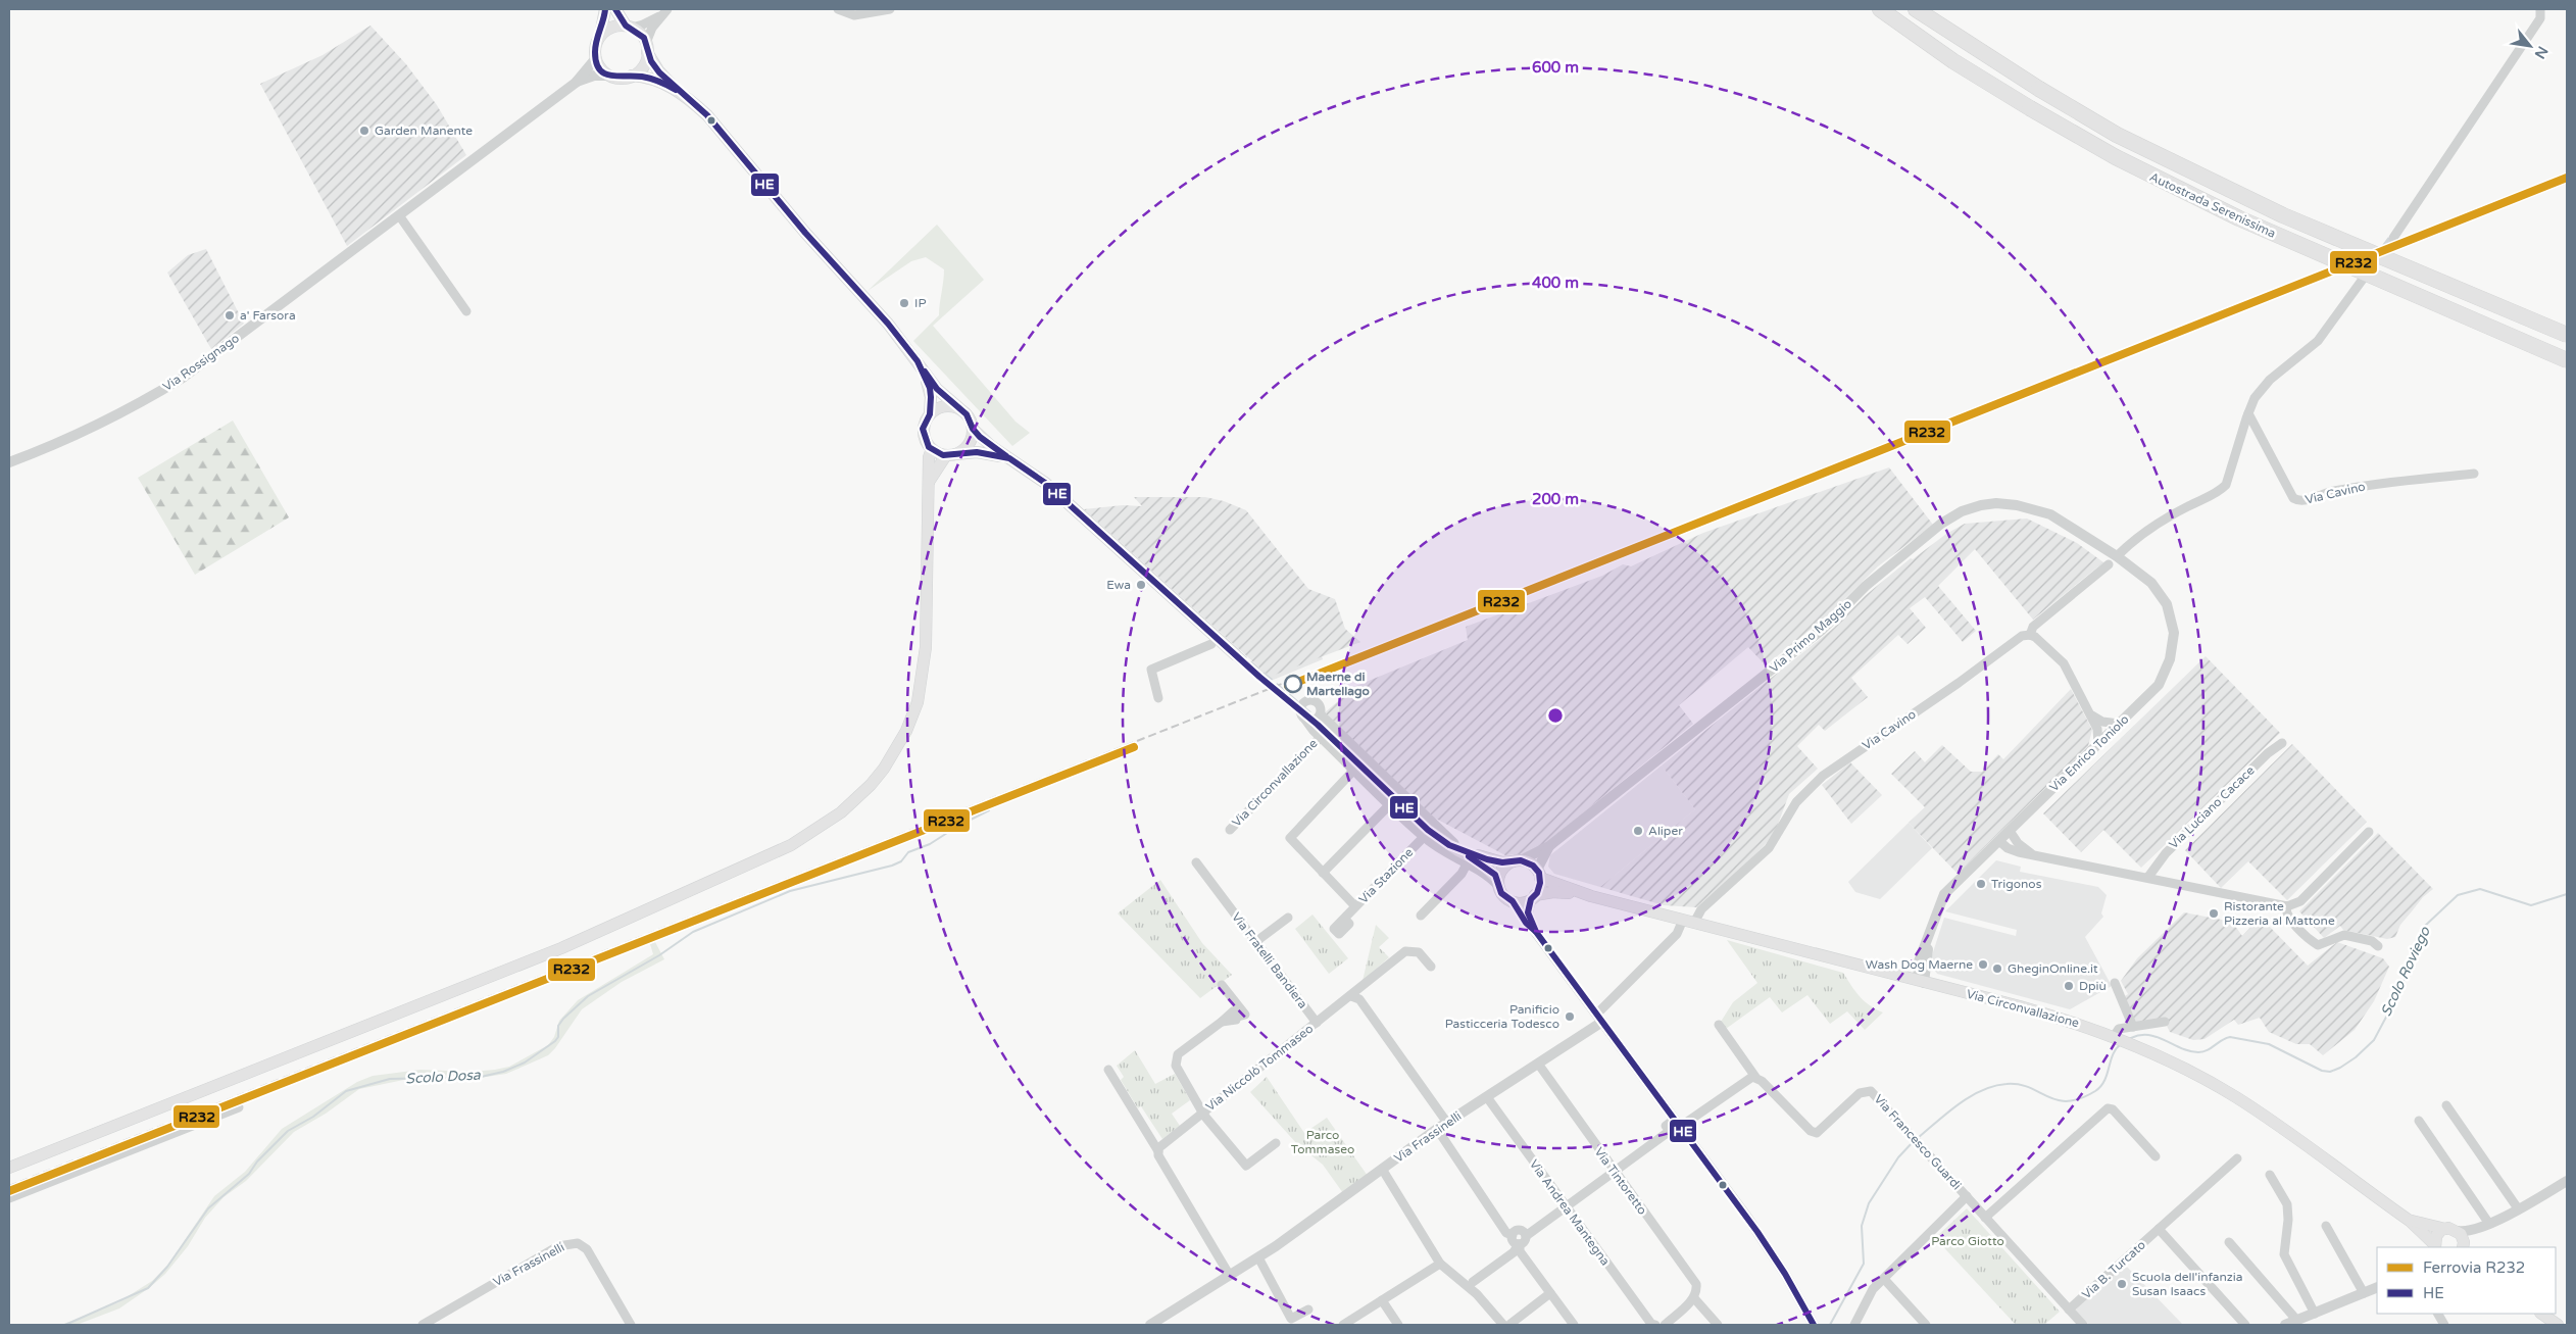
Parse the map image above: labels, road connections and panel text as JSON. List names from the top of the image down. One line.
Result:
{"streets":{"highway":["Autostrada Serenissima"],"main road":["Via Circonvallazione"],"street":["Via Rossignago","Via Cavino","Via Primo Maggio","Via Enrico Toniolo","Via Luciano Cacace","Via Stazione","Via Fratelli Bandiera","Via Niccolò Tommaseo","Via Frassinelli","Via Francesco Guardi","Via Tintoretto","Via Andrea Mantegna","Via B. Turcato"]},"crossings":[["Via Cavino","Via Primo Maggio"],["Via Cavino","Via Enrico Toniolo"],["Via Cavino","Via Circonvallazione"],["Via Cavino","Via Frassinelli"],["Via Primo Maggio","Via Enrico Toniolo"],["Via Primo Maggio","Via Circonvallazione"],["Via Primo Maggio","Via Stazione"],["Via Enrico Toniolo","Via Circonvallazione"],["Via Circonvallazione","Via Stazione"],["Via Fratelli Bandiera","Via Niccolò Tommaseo"],["Via Frassinelli","Via Tintoretto"],["Via Frassinelli","Via Andrea Mantegna"],["Via Francesco Guardi","Via B. Turcato"]],"water":["Scolo Roviego","Scolo Dosa"],"parks":["Parco Tommaseo","Parco Giotto"],"places":["Garden Manente","IP","a' Farsora","Ewa","Maerne di Martellago","Aliper","Trigonos","Ristorante Pizzeria al Mattone","Wash Dog Maerne","GheginOnline.it","Dpiù","Panificio Pasticceria Todesco","Scuola dell'infanzia Susan Isaacs"],"lines":["transit line HE","rail line R232"],"legend":["Ferrovia R232","HE"],"north":"bottom right","rings":["600 m","400 m","200 m"]}
